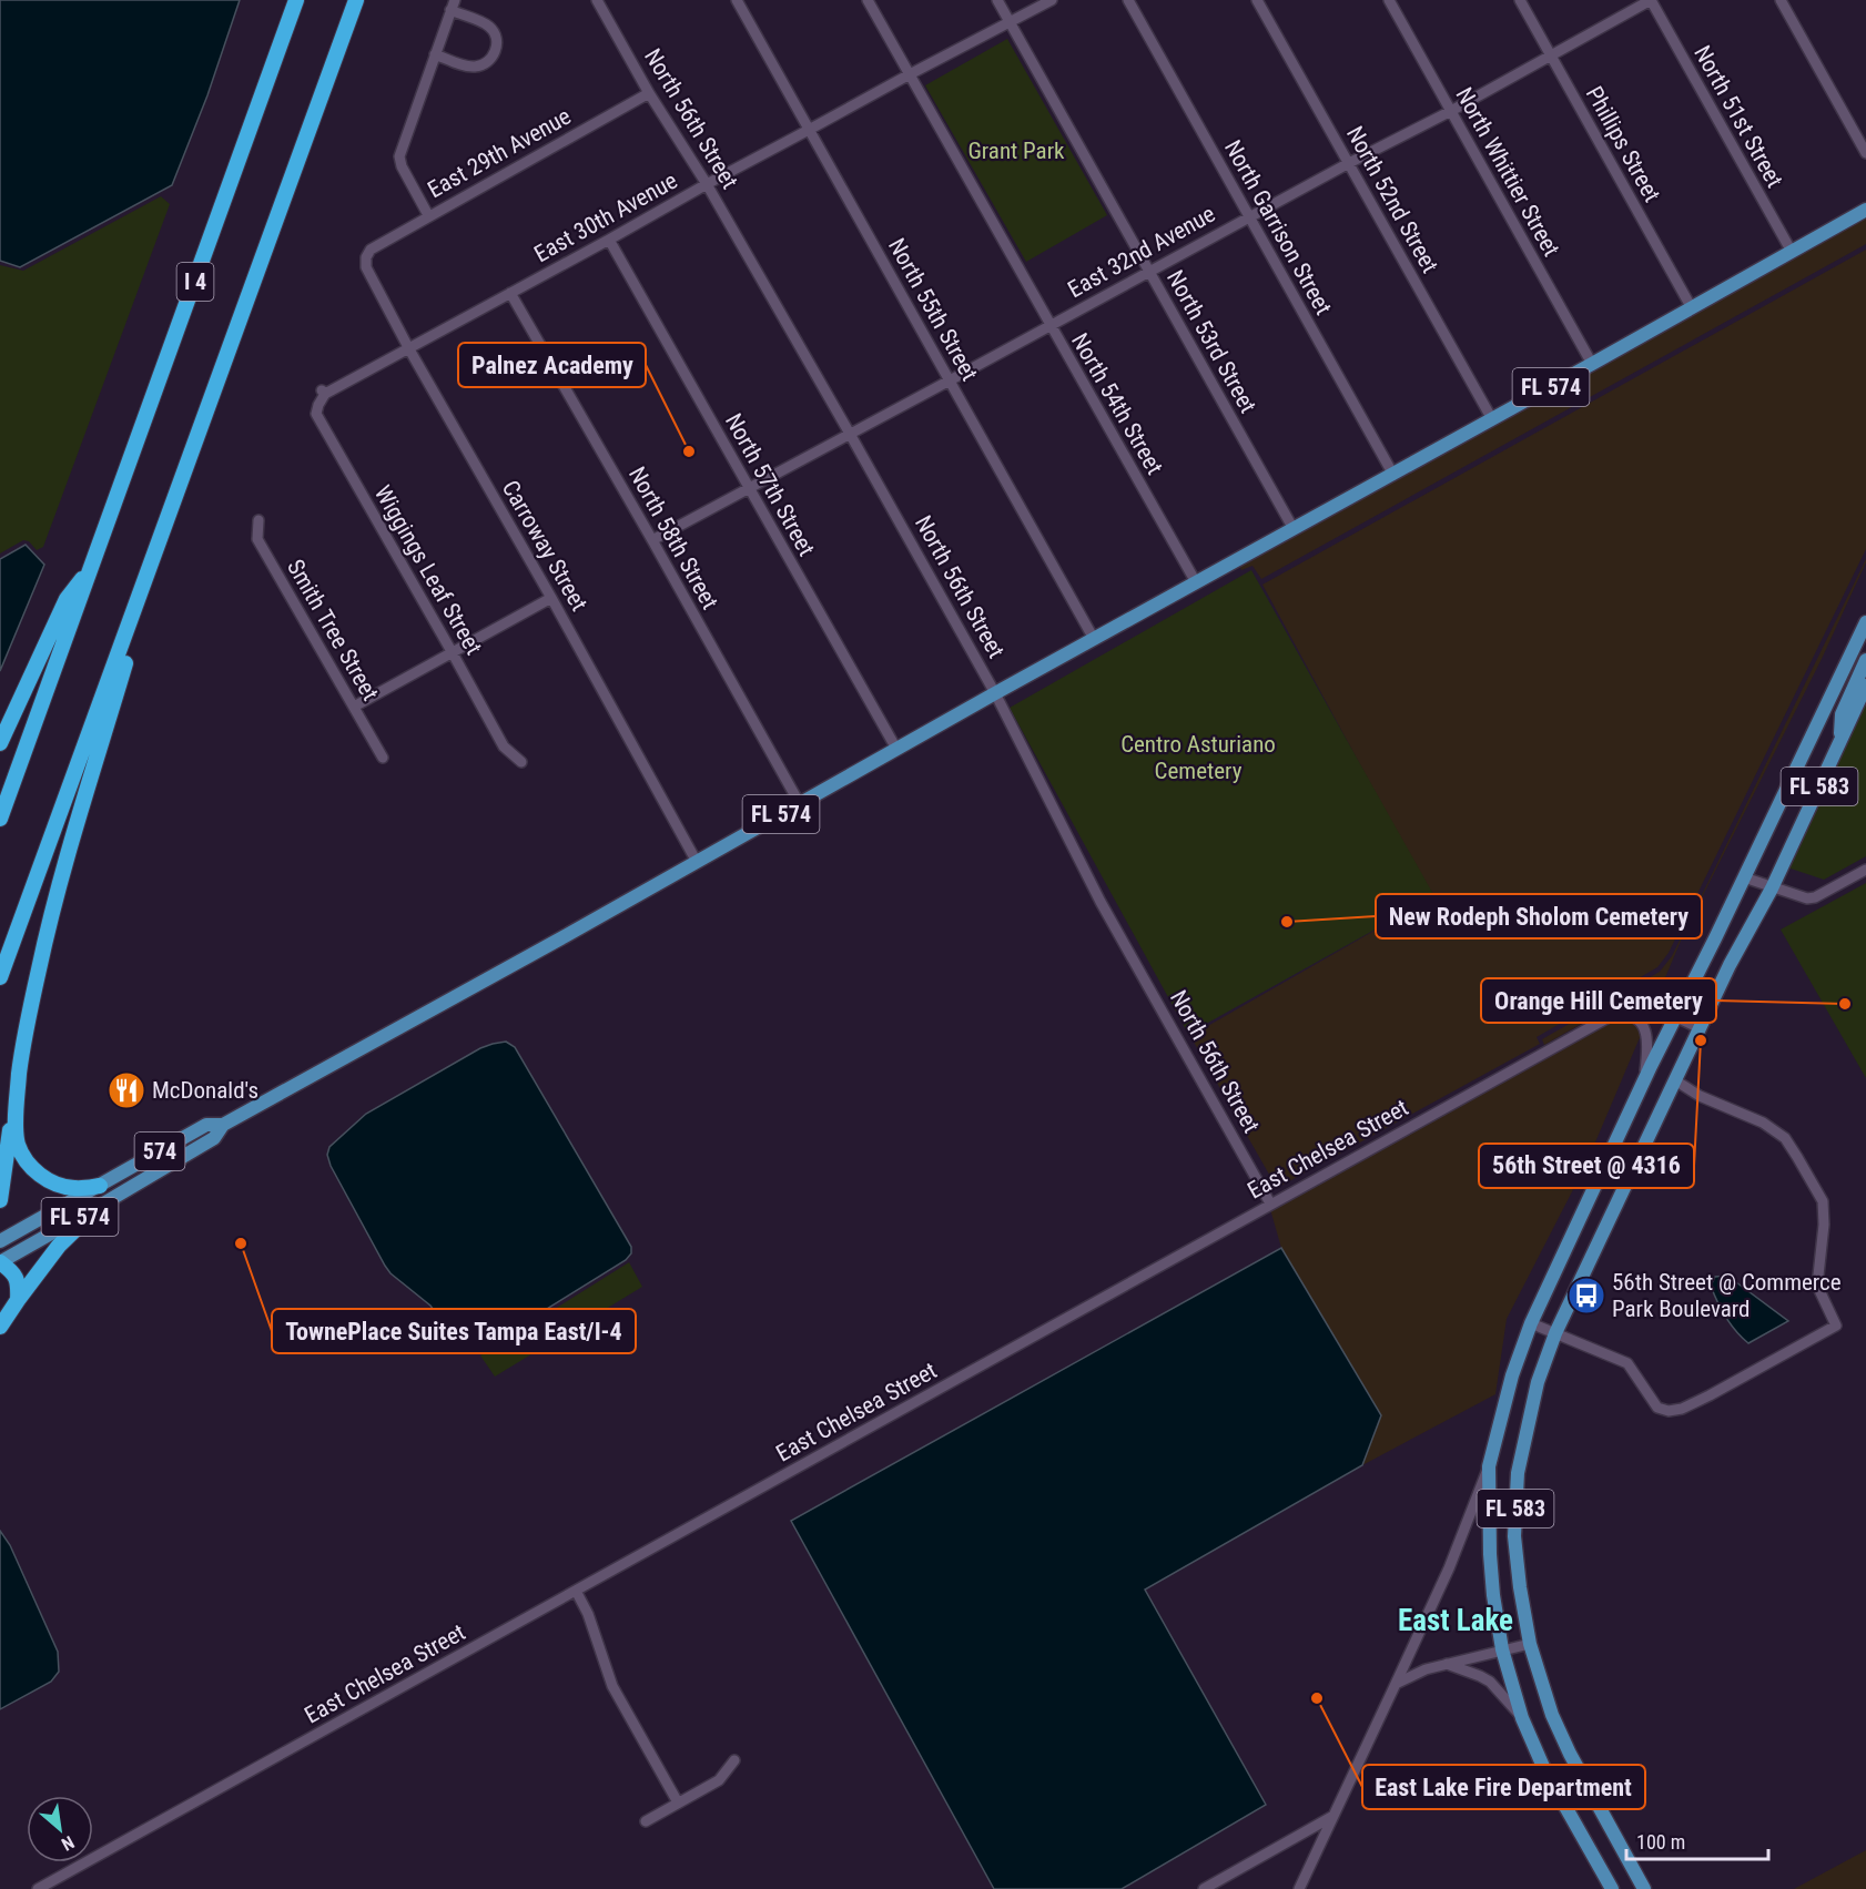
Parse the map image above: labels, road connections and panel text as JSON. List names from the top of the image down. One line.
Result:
{"streets":{"highway":["I 4"],"main road":["FL 574","FL 583","574"],"street":["North 51st Street","North 56th Street","Phillips Street","East 29th Avenue","North Whittier Street","North 52nd Street","East 30th Avenue","North Garrison Street","East 32nd Avenue","North 55th Street","North 53rd Street","North 54th Street","North 57th Street","North 58th Street","Carroway Street","Wiggings Leaf Street","Smith Tree Street","East Chelsea Street"]},"crossings":[["North 51st Street","East 32nd Avenue"],["North 51st Street","FL 574"],["North 56th Street","East 29th Avenue"],["North 56th Street","East 30th Avenue"],["North 56th Street","East 32nd Avenue"],["North 56th Street","FL 574"],["North 56th Street","East Chelsea Street"],["Phillips Street","East 32nd Avenue"],["Phillips Street","FL 574"],["East 29th Avenue","Carroway Street"],["North Whittier Street","East 32nd Avenue"],["North Whittier Street","FL 574"],["North 52nd Street","East 32nd Avenue"],["North 52nd Street","FL 574"],["East 30th Avenue","North 55th Street"],["East 30th Avenue","North 53rd Street"],["East 30th Avenue","North 54th Street"],["East 30th Avenue","North 57th Street"],["East 30th Avenue","North 58th Street"],["East 30th Avenue","Carroway Street"],["East 30th Avenue","Wiggings Leaf Street"],["North Garrison Street","East 32nd Avenue"],["North Garrison Street","FL 574"],["East 32nd Avenue","North 55th Street"],["East 32nd Avenue","North 53rd Street"],["East 32nd Avenue","North 54th Street"],["East 32nd Avenue","North 57th Street"],["East 32nd Avenue","North 58th Street"],["North 55th Street","FL 574"],["North 53rd Street","FL 574"],["FL 574","North 54th Street"],["FL 574","North 57th Street"],["FL 574","North 58th Street"],["FL 574","Carroway Street"],["FL 574","574"],["FL 583","East Chelsea Street"]],"districts":["East Lake"],"parks":["Grant Park","Centro Asturiano Cemetery"],"places":{"other":["Palnez Academy","New Rodeph Sholom Cemetery","Orange Hill Cemetery","56th Street @ 4316","TownePlace Suites Tampa East/I-4","East Lake Fire Department"],"restaurant":["McDonald's"],"bus stop":["56th Street @ Commerce Park Boulevard"]},"scale_bar":"100 m","north":"bottom right"}
